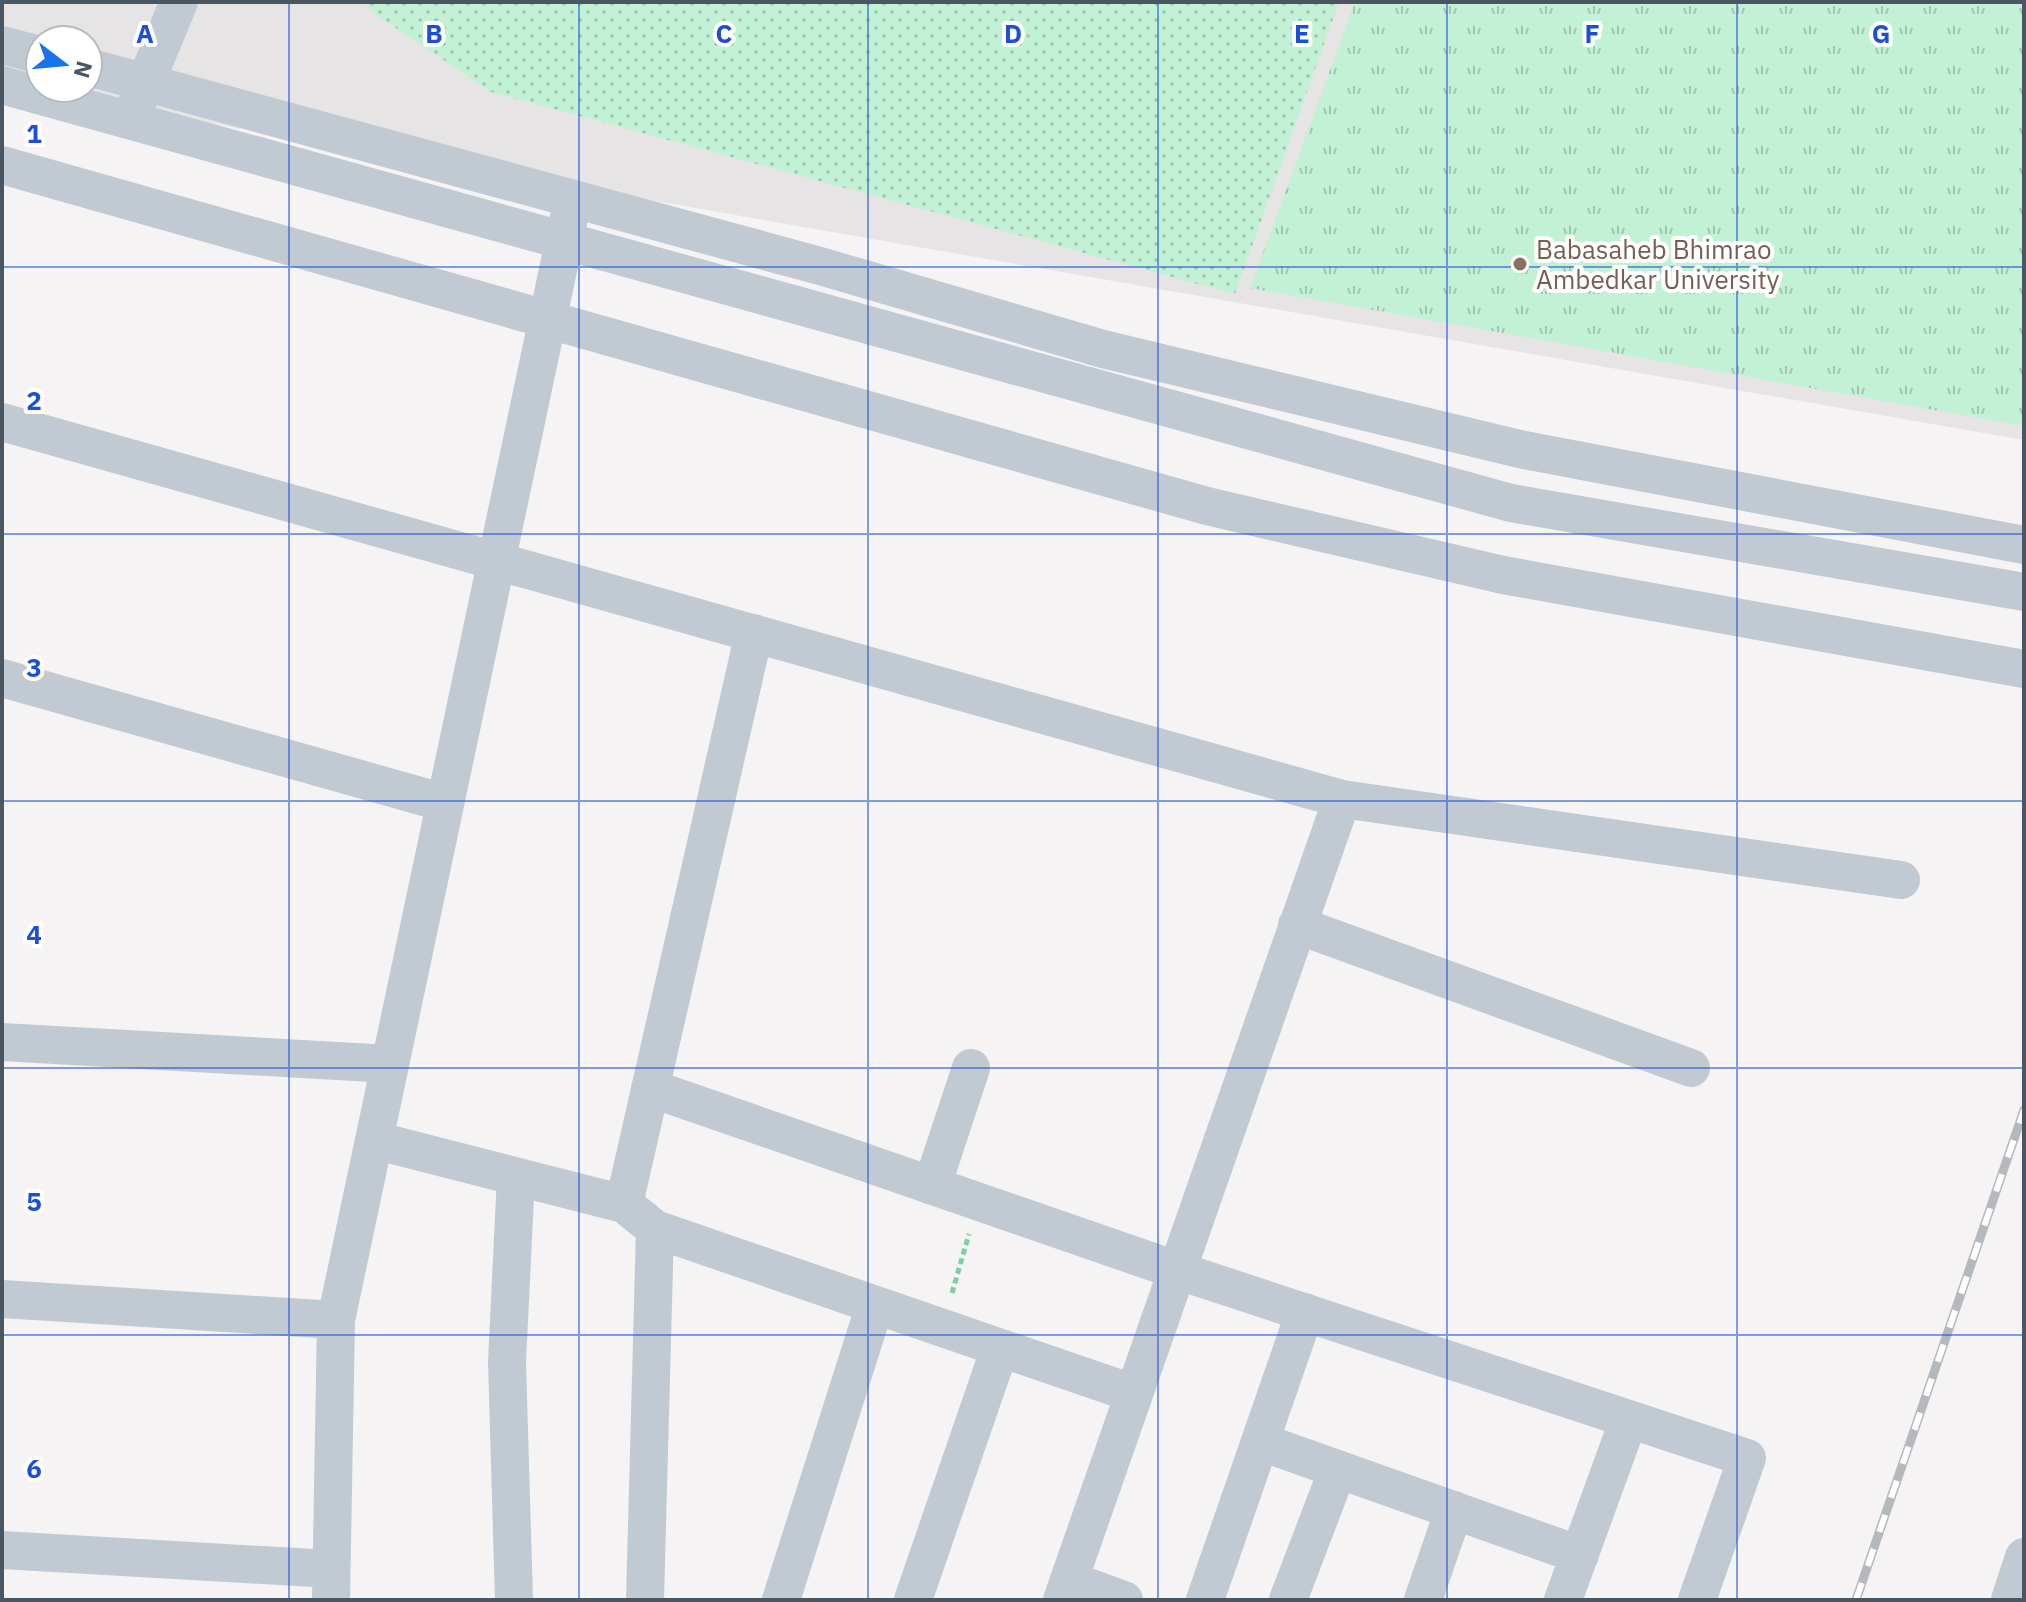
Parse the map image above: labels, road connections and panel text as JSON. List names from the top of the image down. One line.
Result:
{"places":["Babasaheb Bhimrao Ambedkar University"],"north":"right","grid":{"columns":["A","B","C","D","E","F","G"],"rows":["1","2","3","4","5","6"]}}
